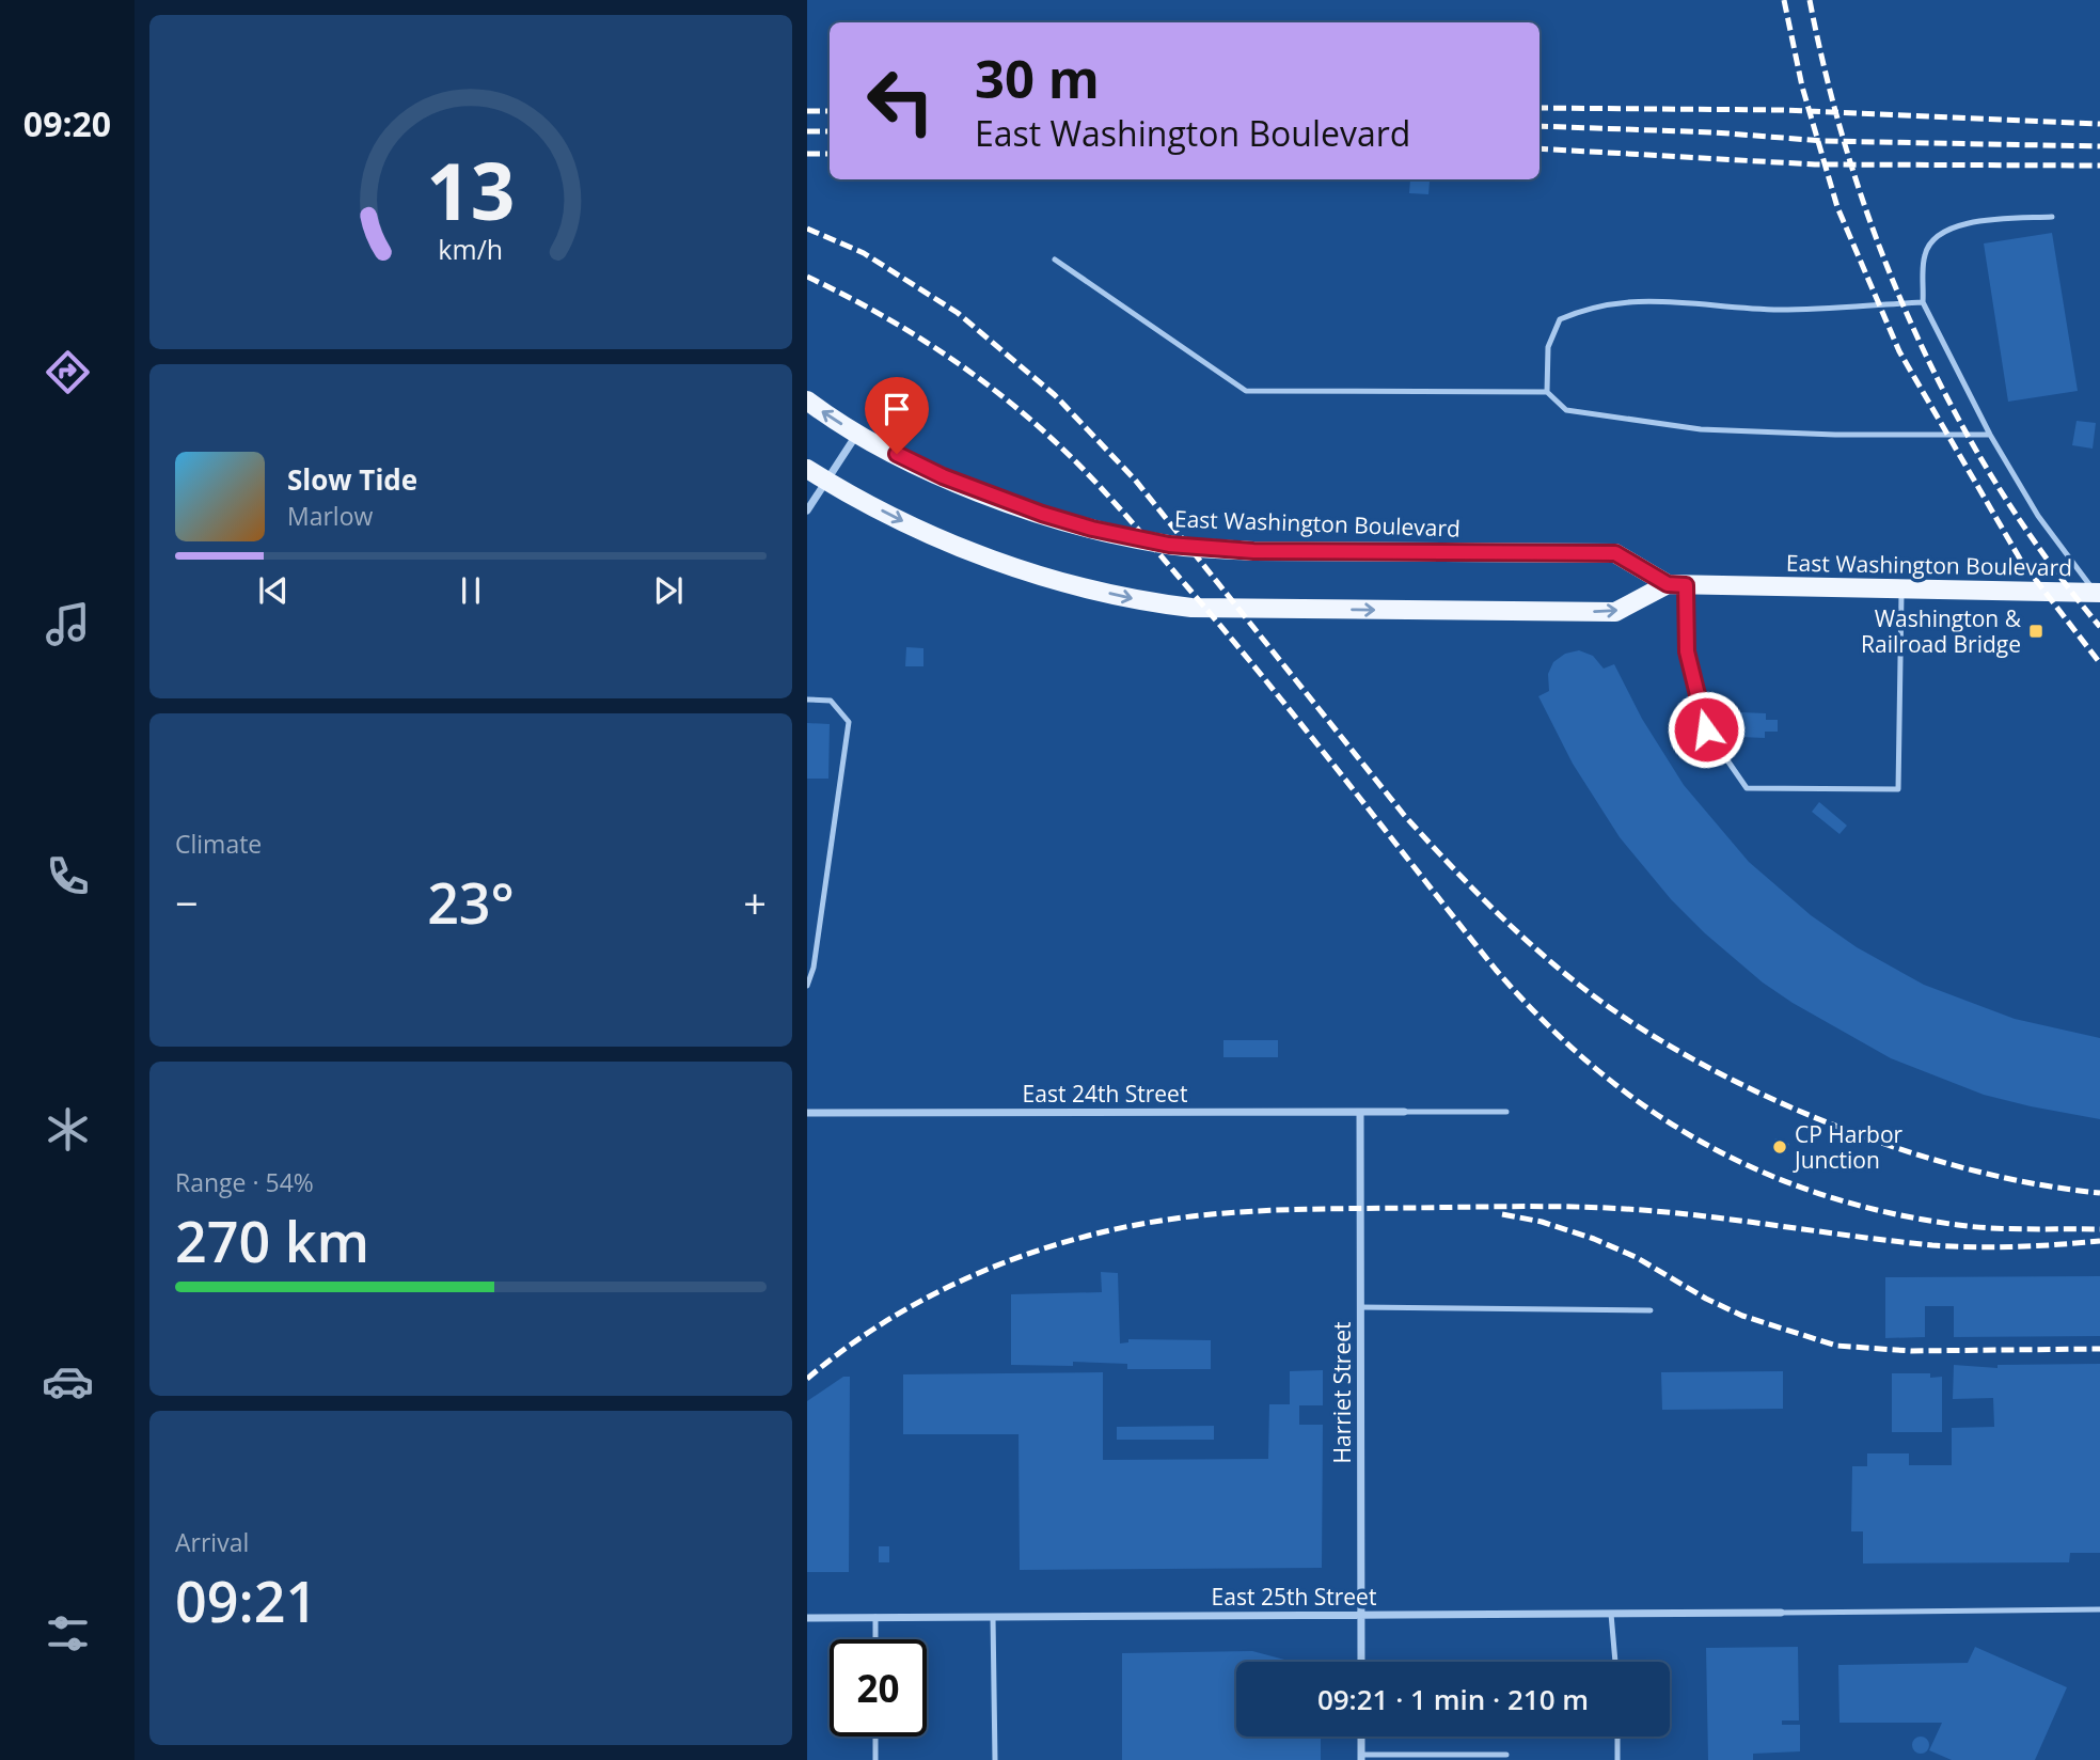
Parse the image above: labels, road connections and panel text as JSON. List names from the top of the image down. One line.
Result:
{"streets":{"main road":["East Washington Boulevard"],"street":["East 24th Street","Harriet Street","East 25th Street"]},"crossings":[["East 24th Street","Harriet Street"],["Harriet Street","East 25th Street"]],"places":{"transit":["Washington & Railroad Bridge"],"other":["CP Harbor Junction"]},"page":{"tabs":"09:20","turn":["30 m","East Washington Boulevard"],"song":["Slow Tide","Marlow"],"tile":["Climate",["Range · 54%","270 km"],["Arrival","09:21"]],"heat":["−","23°","+"],"limit":"20","trip":"09:21 · 1 min · 210 m","gauge":["13","km/h"]}}
